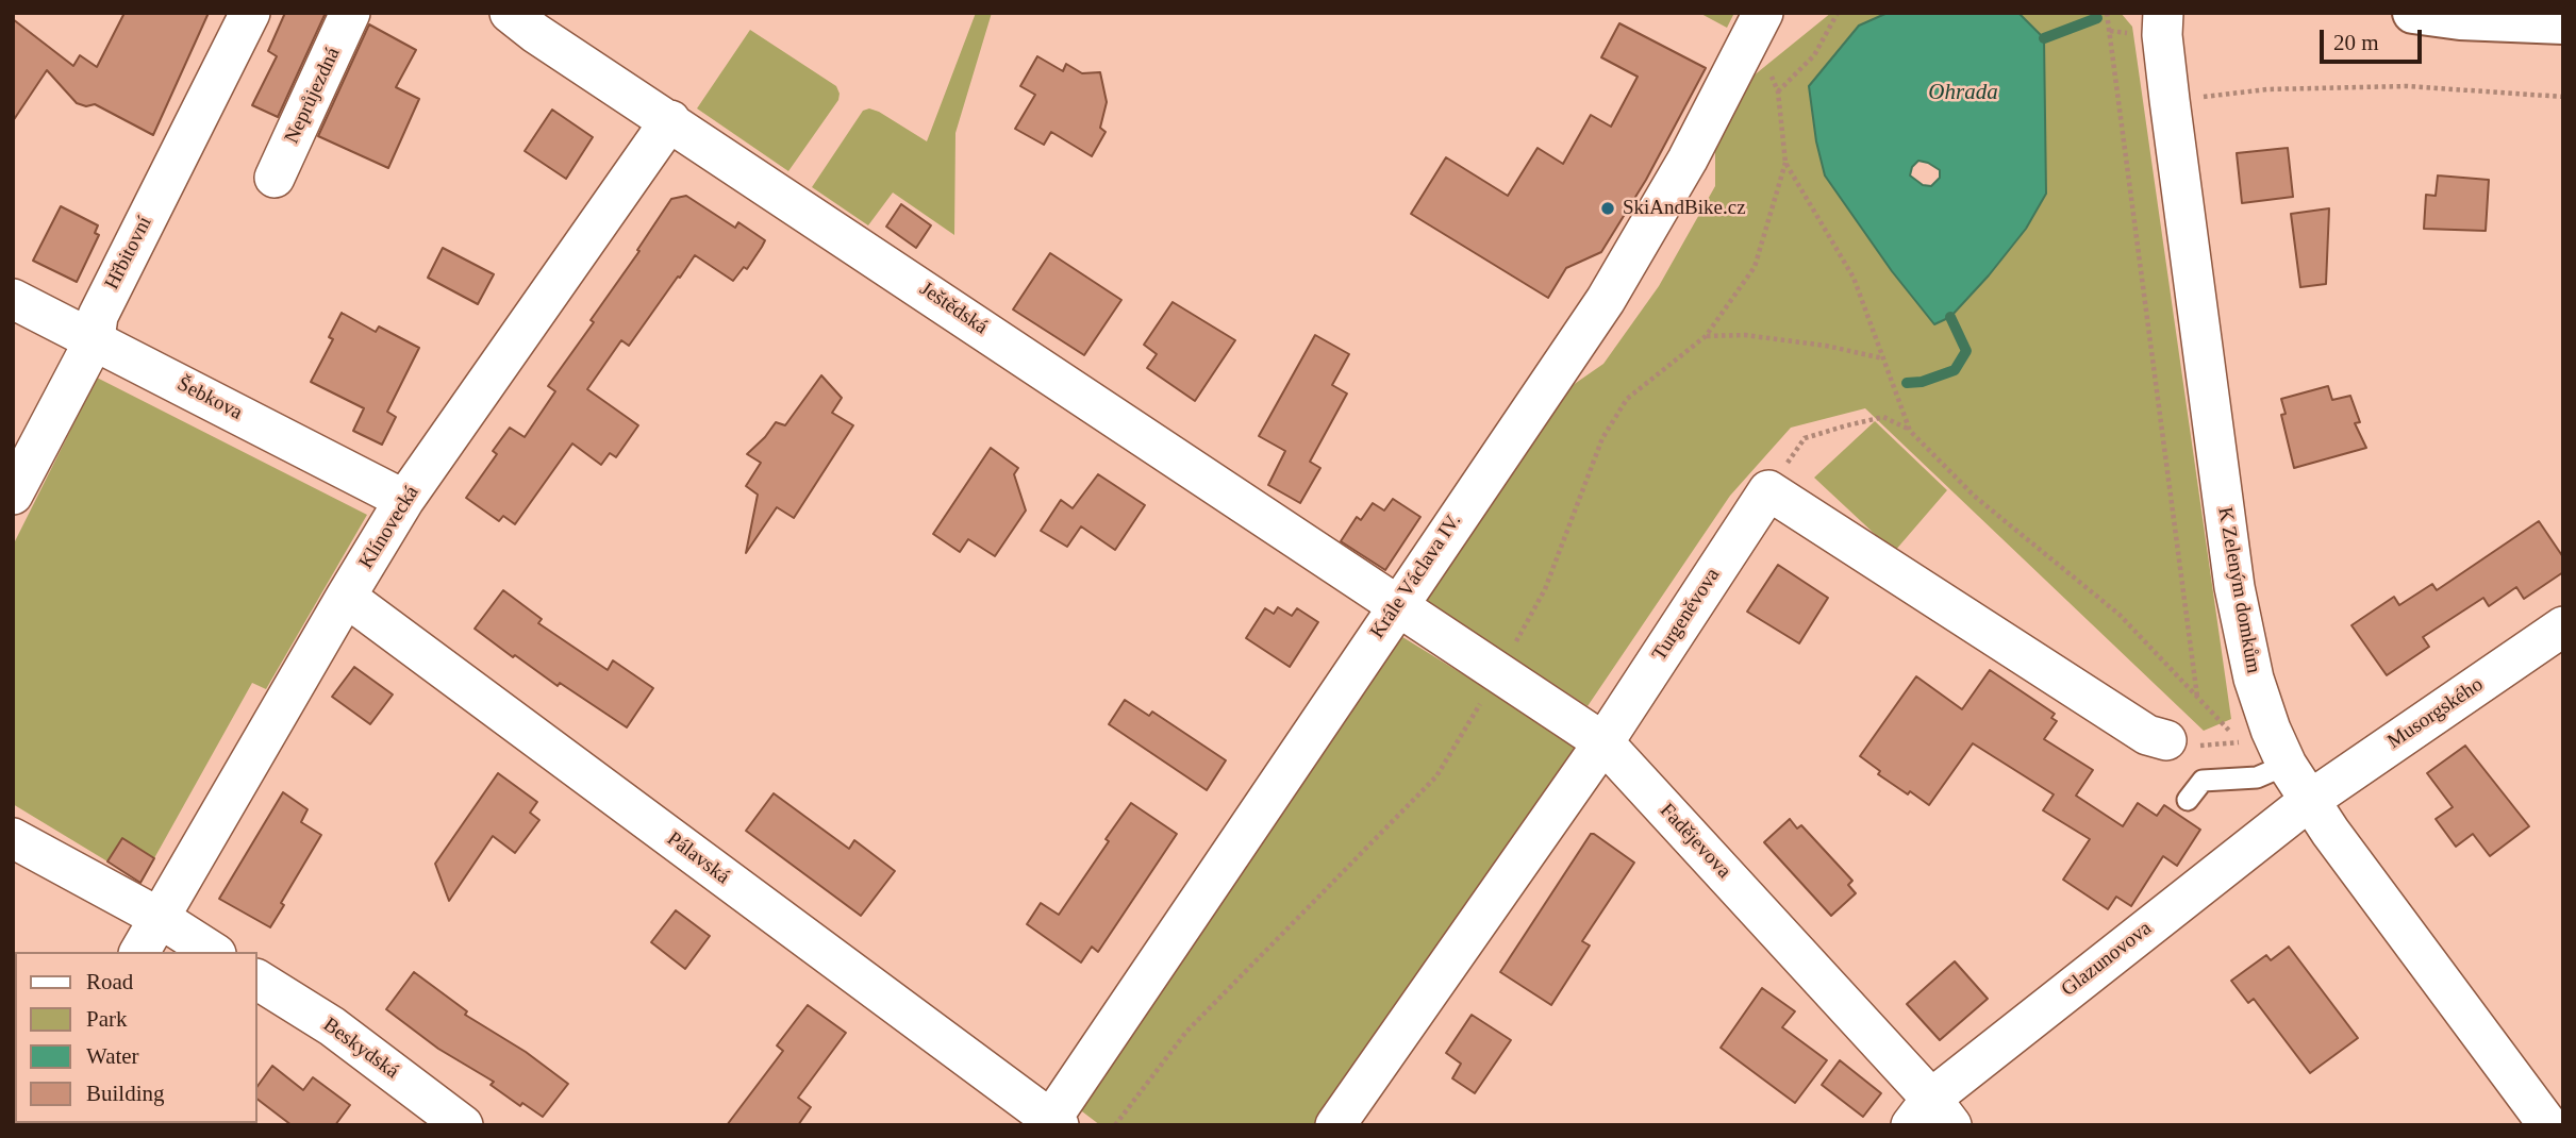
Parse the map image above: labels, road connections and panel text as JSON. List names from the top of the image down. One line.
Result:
{"streets":{"street":["Neprůjezdná","Hřbitovní","Ještědská","Šebkova","Klínovecká","Krále Václava IV.","K Zeleným domkům","Turgeněvova","Musorgského","Fadějevova","Pálavská","Glazunovova","Beskydská"]},"crossings":[["Hřbitovní","Šebkova"],["Ještědská","Klínovecká"],["Ještědská","Krále Václava IV."],["Ještědská","Fadějevova"],["Šebkova","Klínovecká"],["Klínovecká","Pálavská"],["Krále Václava IV.","Fadějevova"],["Krále Václava IV.","Pálavská"],["K Zeleným domkům","Musorgského"],["K Zeleným domkům","Glazunovova"],["Turgeněvova","Fadějevova"],["Musorgského","Glazunovova"],["Fadějevova","Glazunovova"]],"water":["Ohrada"],"places":["SkiAndBike.cz"],"legend":["Road","Park","Water","Building"],"scale_bar":"20 m"}
